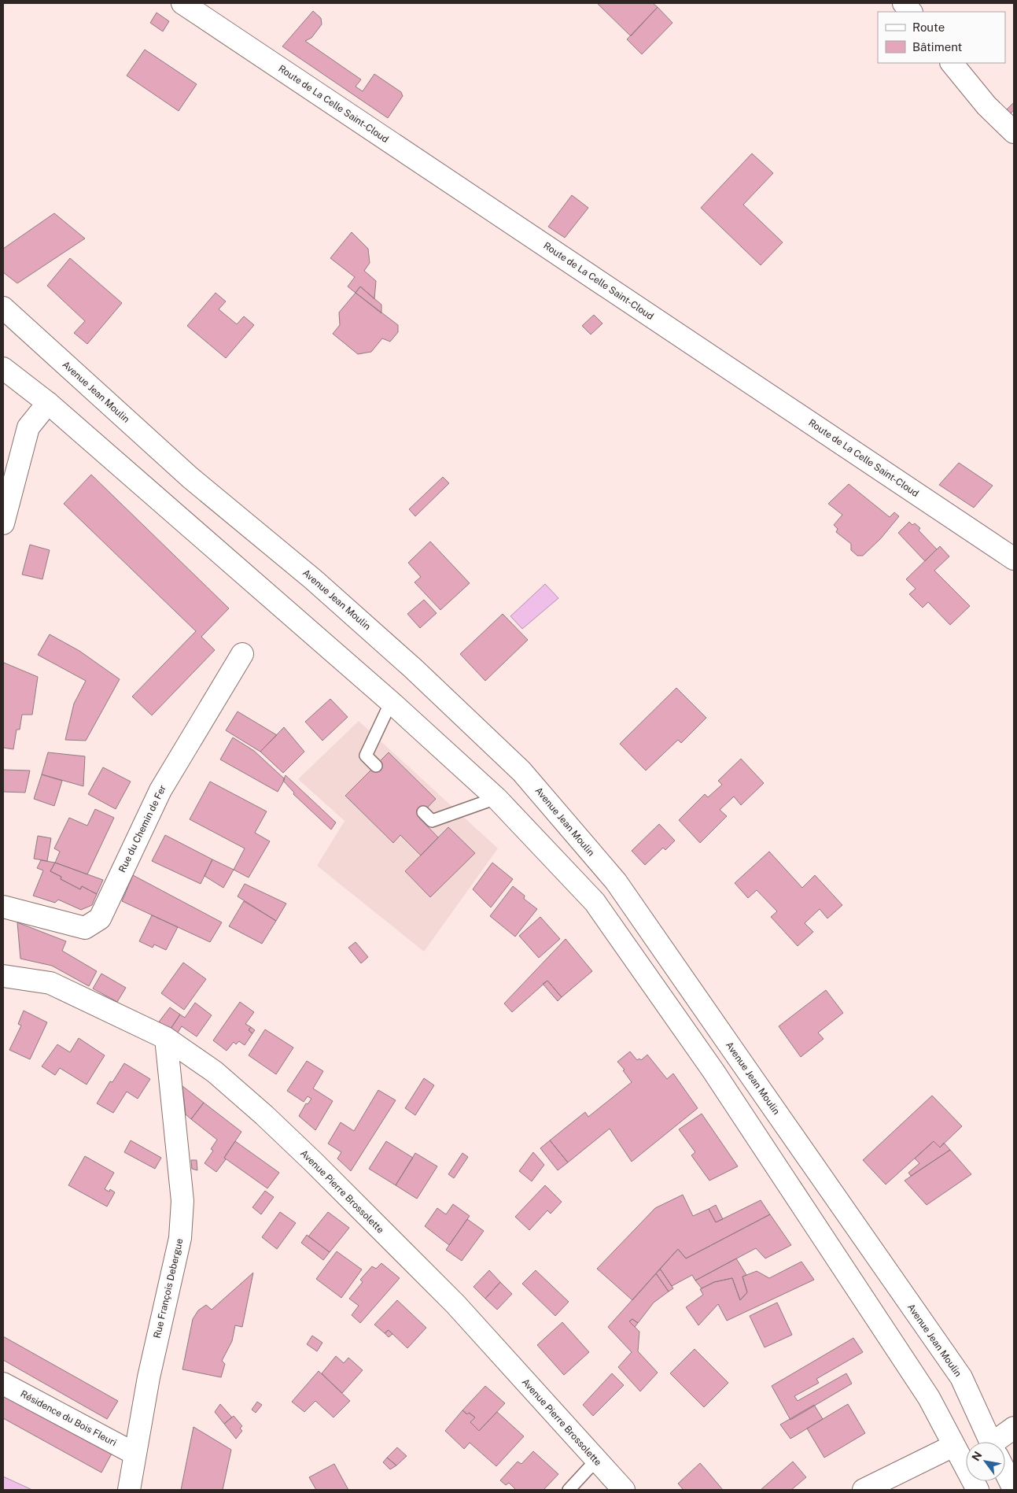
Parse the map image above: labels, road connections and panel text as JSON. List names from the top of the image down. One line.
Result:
{"streets":{"street":["Route de La Celle Saint-Cloud","Avenue Jean Moulin","Rue du Chemin de Fer","Avenue Pierre Brossolette","Rue François Debergue","Résidence du Bois Fleuri"]},"crossings":[["Avenue Pierre Brossolette","Rue François Debergue"],["Rue François Debergue","Résidence du Bois Fleuri"]],"legend":["Route","Bâtiment"],"north":"top left"}
